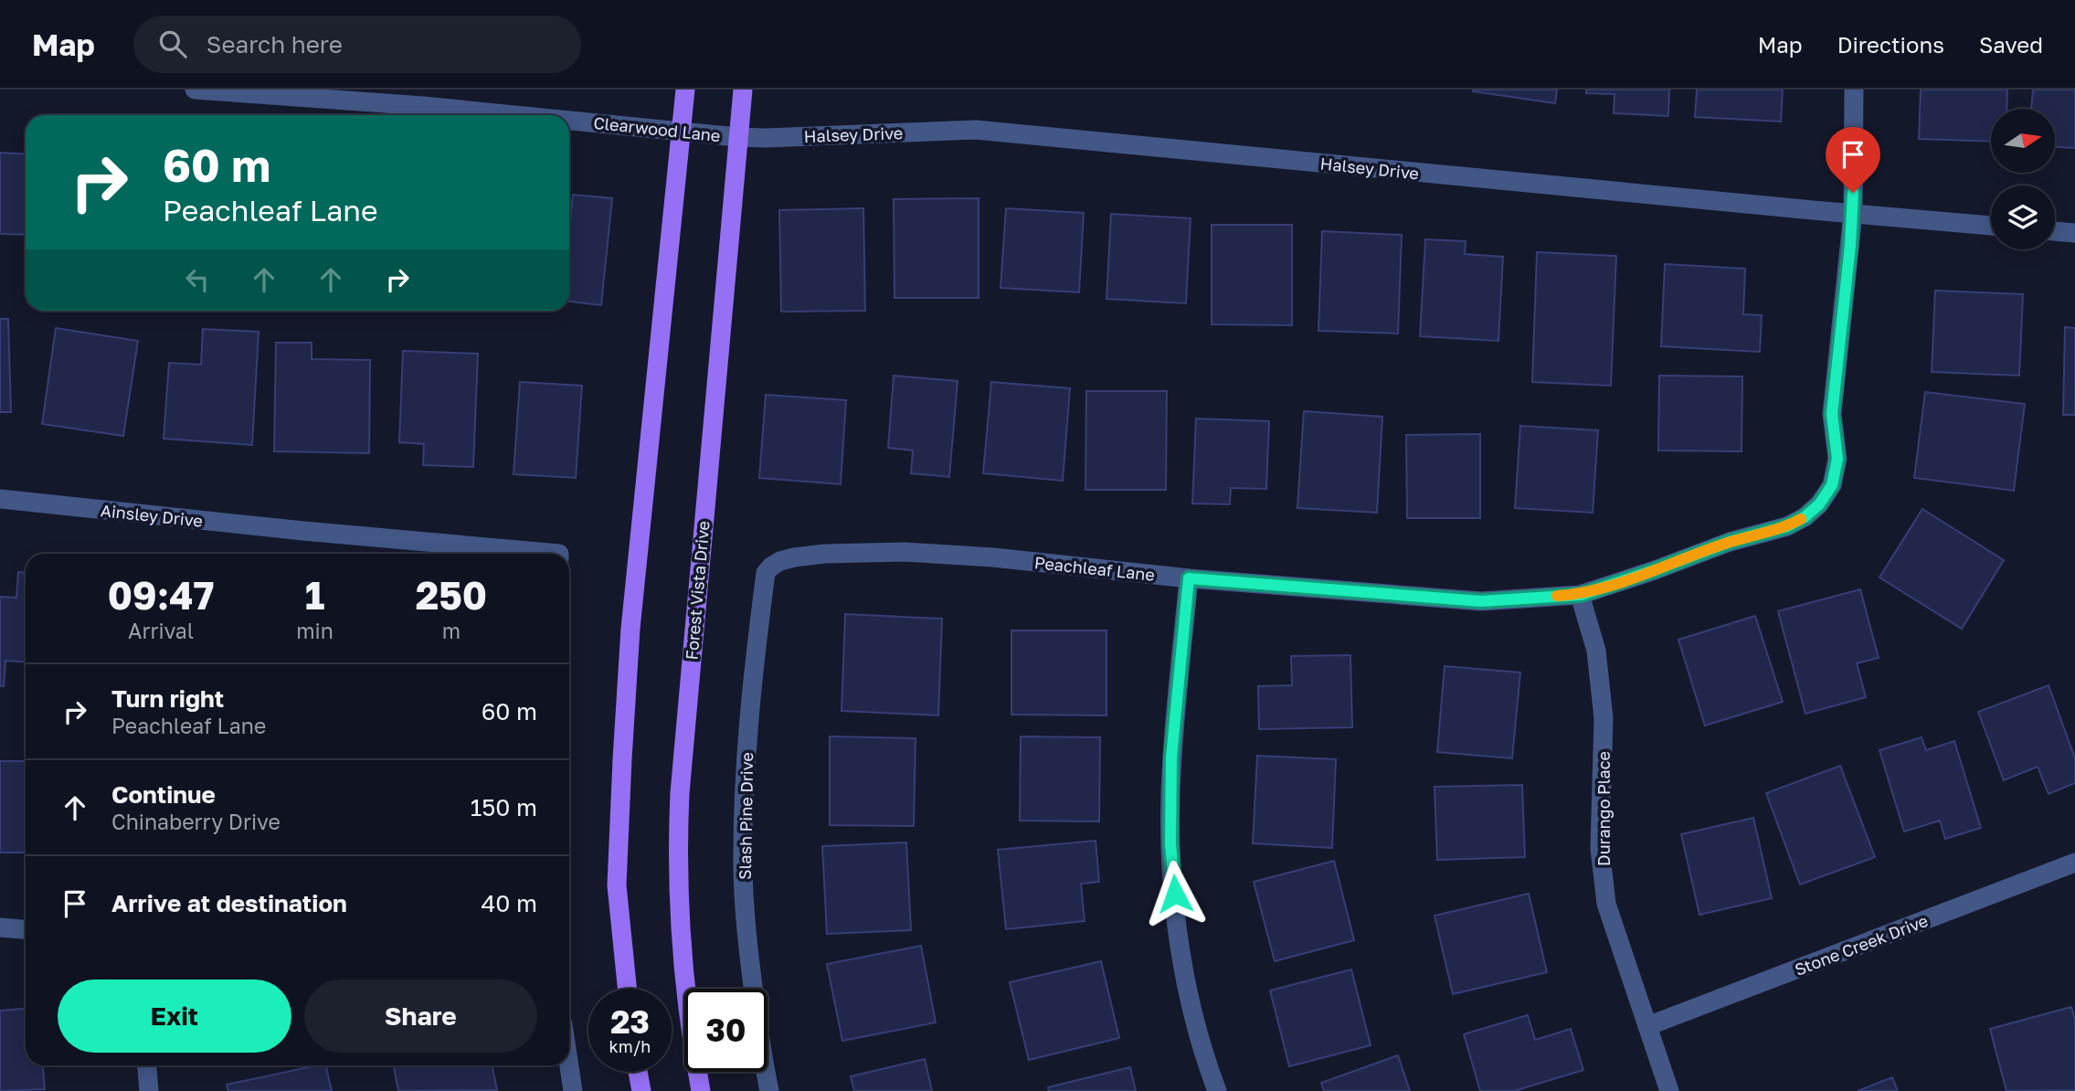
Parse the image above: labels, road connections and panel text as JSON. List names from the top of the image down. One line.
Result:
{"streets":{"main road":["Forest Vista Drive"],"street":["Clearwood Lane","Halsey Drive","Ainsley Drive","Peachleaf Lane","Durango Place","Slash Pine Drive","Stone Creek Drive"]},"crossings":[["Clearwood Lane","Halsey Drive"],["Clearwood Lane","Forest Vista Drive"],["Halsey Drive","Peachleaf Lane"],["Halsey Drive","Forest Vista Drive"],["Peachleaf Lane","Durango Place"],["Peachleaf Lane","Slash Pine Drive"],["Durango Place","Stone Creek Drive"]],"north":"right","page":{"header":"Map","search":"Search here","nav":["Map","Directions","Saved"],"turn":["60 m","Peachleaf Lane"],"eta":["09:47","Arrival","1","min","250","m"],"list":[{"name":"Turn right","note":"Peachleaf Lane","value":"60 m"},{"name":"Continue","note":"Chinaberry Drive","value":"150 m"},{"name":"Arrive at destination","value":"40 m"}],"buttons":["Exit","Share"],"speed":"23 km/h","limit":"30"}}
